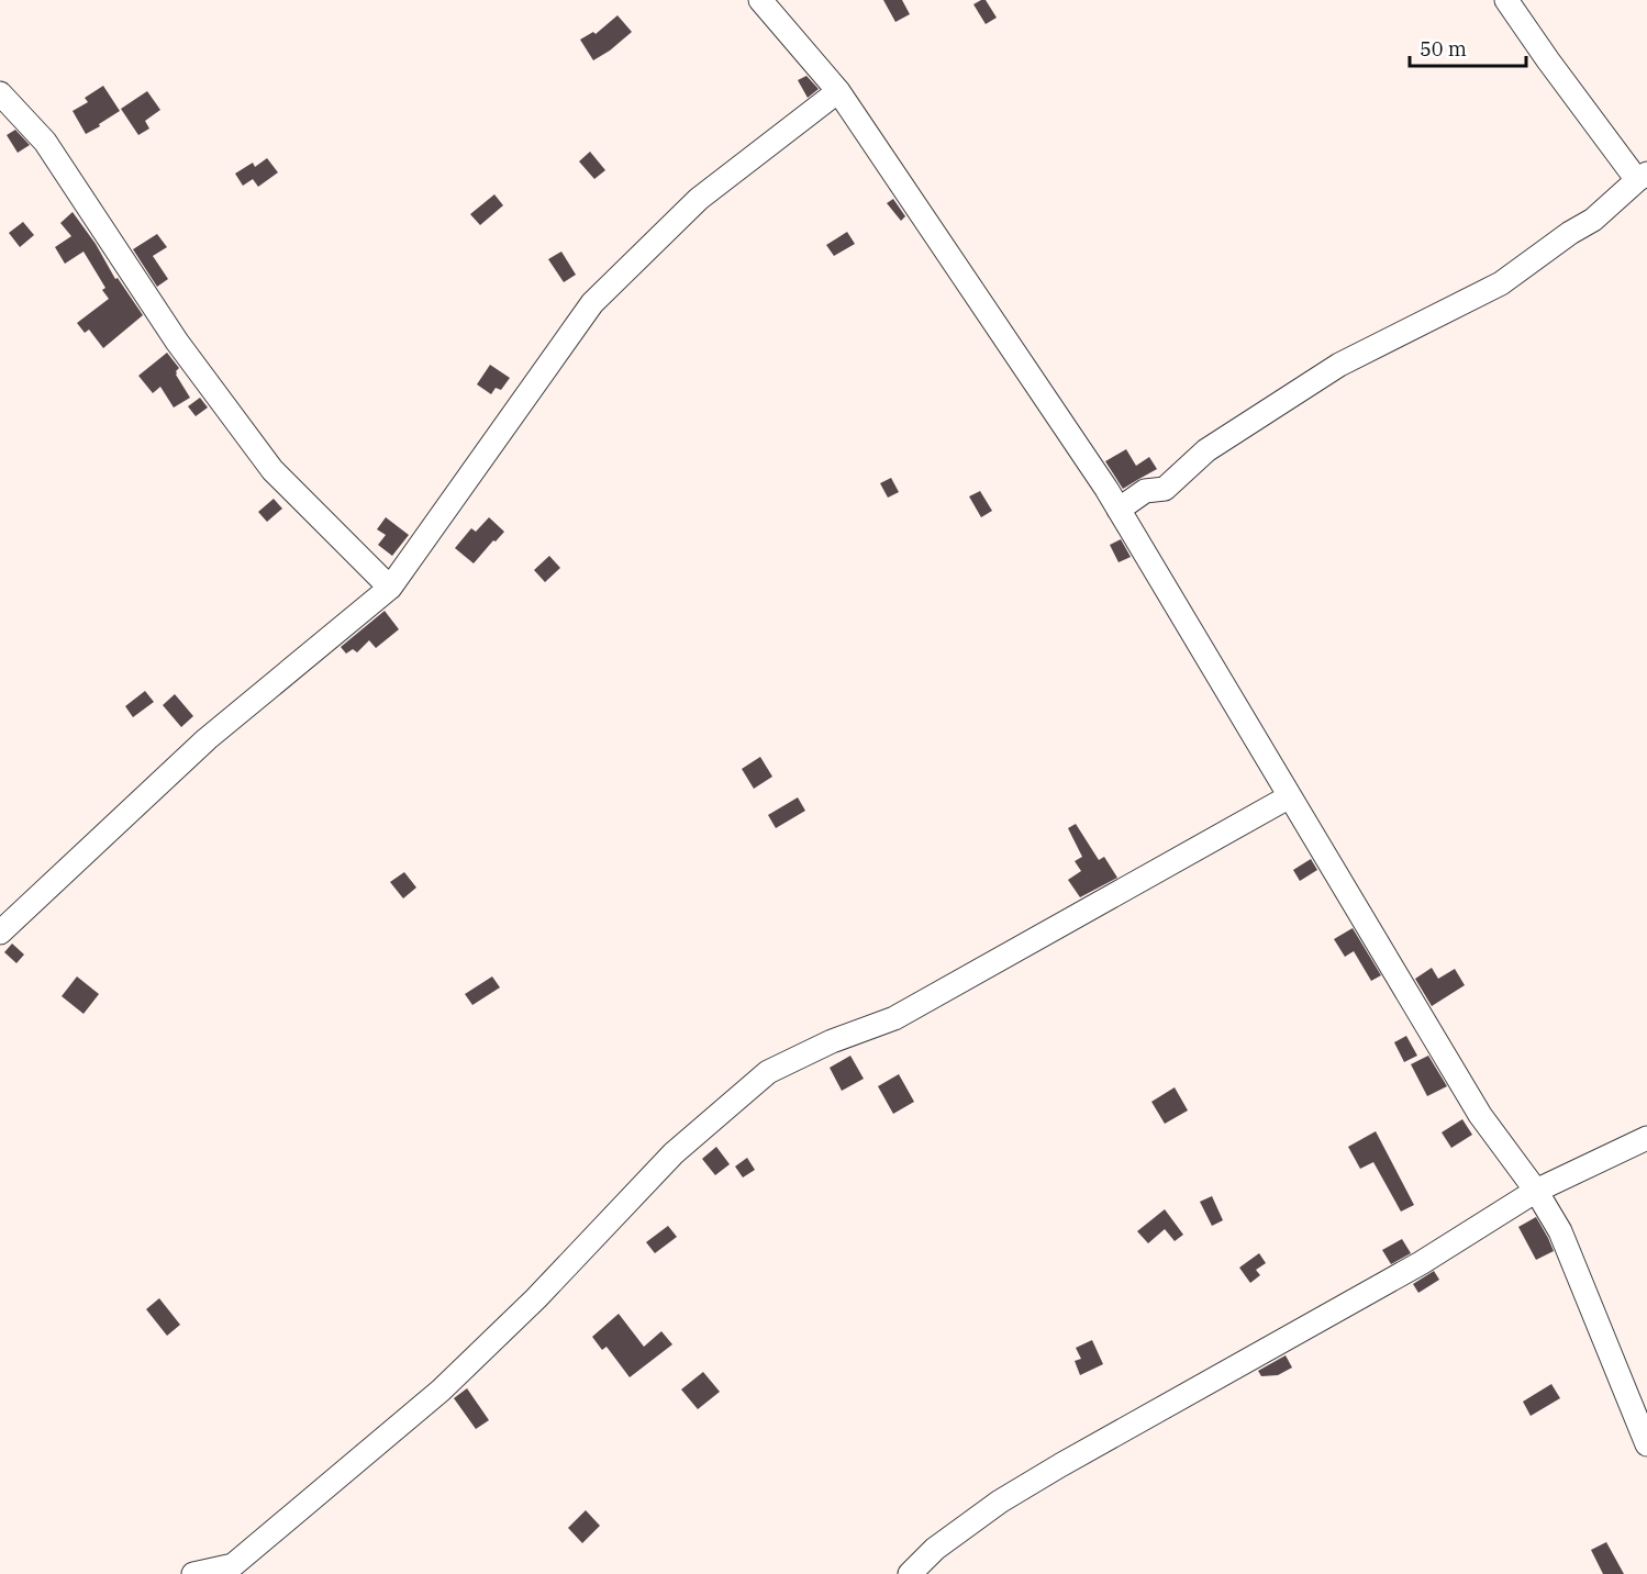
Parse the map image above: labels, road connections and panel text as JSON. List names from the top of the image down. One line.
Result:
{"scale_bar":"50 m"}
